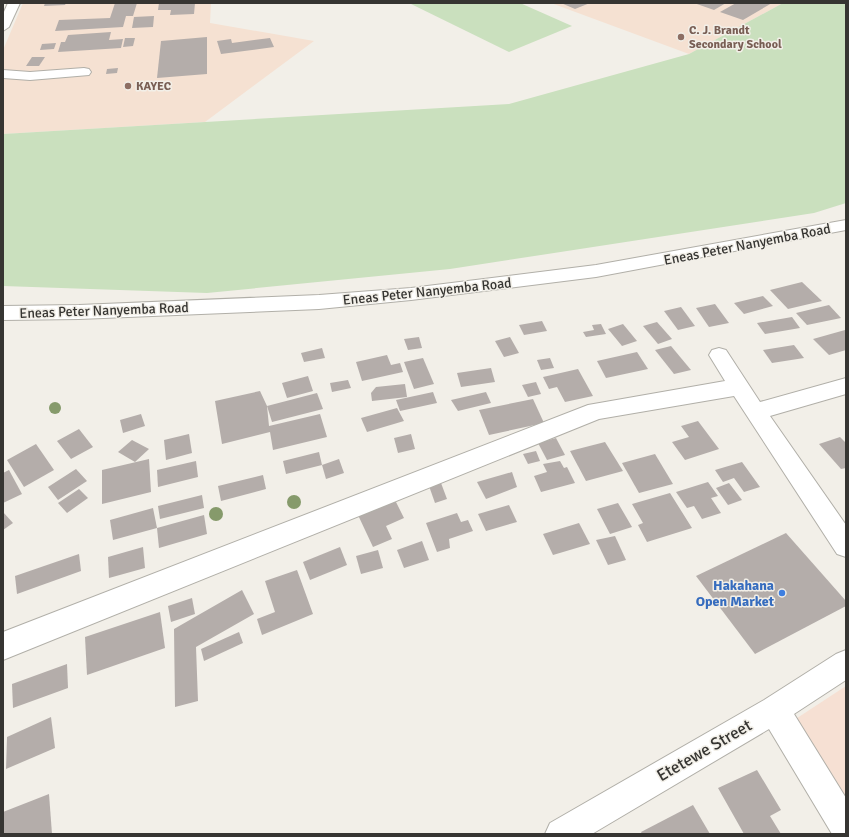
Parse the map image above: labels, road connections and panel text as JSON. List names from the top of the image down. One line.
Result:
{"streets":{"main road":["Eneas Peter Nanyemba Road","Etetewe Street"]},"places":["C. J. Brandt Secondary School","KAYEC","Hakahana Open Market"]}
